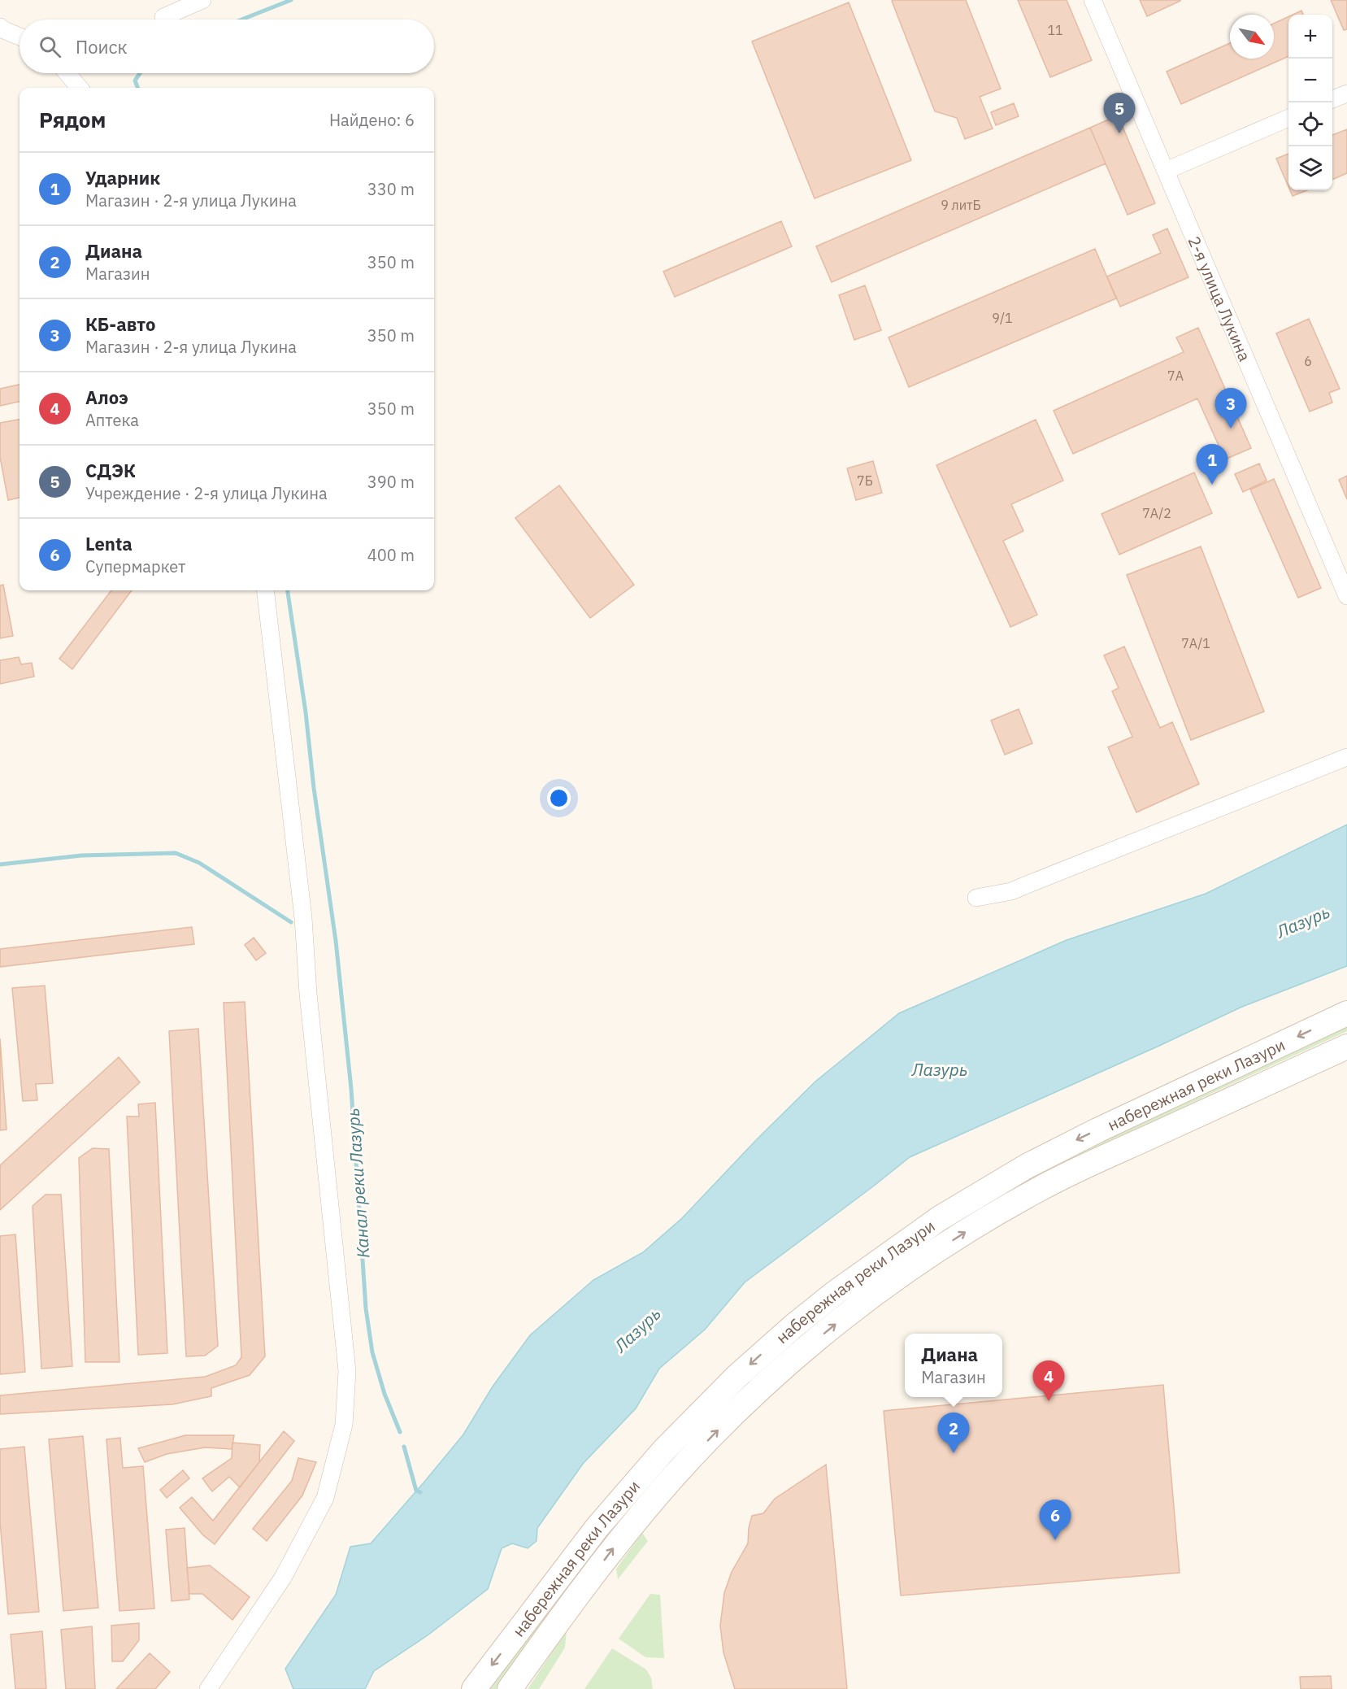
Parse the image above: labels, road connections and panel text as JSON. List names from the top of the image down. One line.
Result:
{"streets":{"main road":["набережная реки Лазури"],"street":["2-я улица Лукина"]},"water":["Лазурь","Канал реки Лазурь"],"house_numbers":["11","9 литБ","9/1","6","7А","7Б","7А/2","7А/1"],"north":"bottom right","page":{"map_buttons":["+","−"],"search":"Поиск","heading":["Рядом","Найдено: 6"],"pins":["5","3","1","4","2","6"],"list":[{"mark":"1","name":"Ударник","note":"Магазин · 2-я улица Лукина","value":"330 m"},{"mark":"2","name":"Диана","note":"Магазин","value":"350 m"},{"mark":"3","name":"КБ-авто","note":"Магазин · 2-я улица Лукина","value":"350 m"},{"mark":"4","name":"Алоэ","note":"Аптека","value":"350 m"},{"mark":"5","name":"СДЭК","note":"Учреждение · 2-я улица Лукина","value":"390 m"},{"mark":"6","name":"Lenta","note":"Супермаркет","value":"400 m"}],"popup":["Диана","Магазин"]}}
